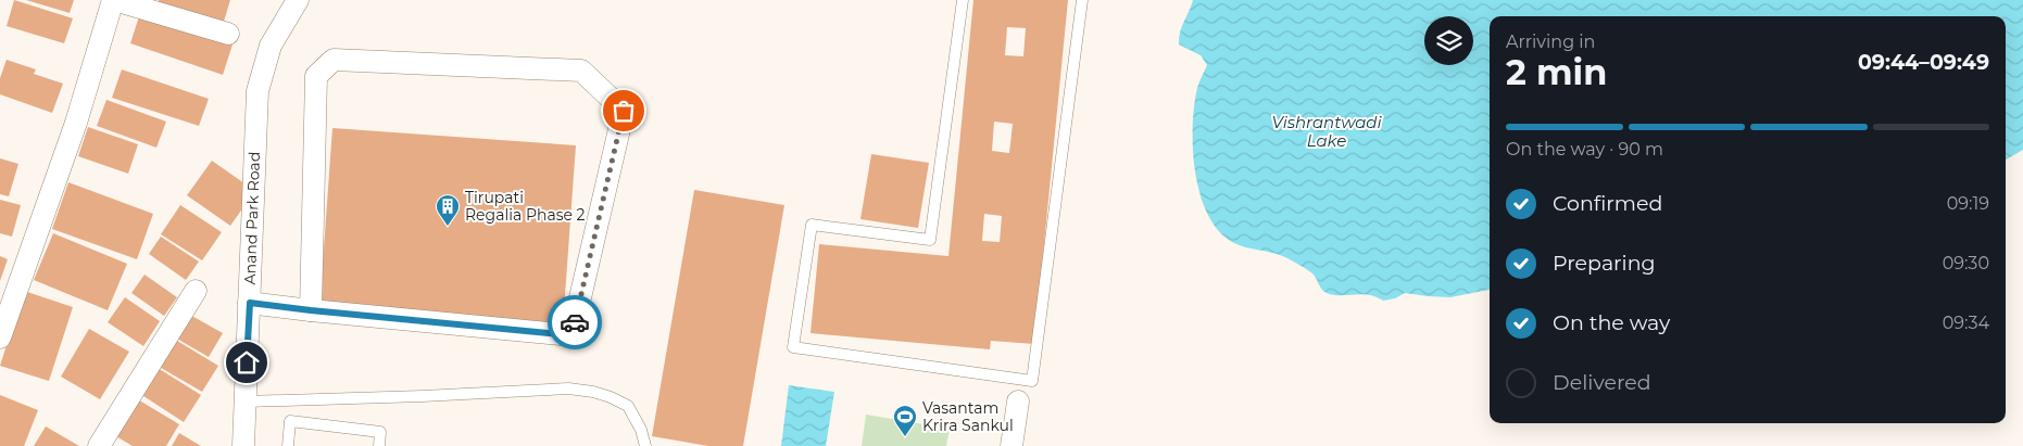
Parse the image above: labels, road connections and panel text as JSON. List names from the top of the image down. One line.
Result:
{"streets":{"street":["Anand Park Road"]},"water":["Vishrantwadi Lake"],"places":{"building":["Tirupati Regalia Phase 2"],"sports":["Vasantam Krira Sankul"]},"page":{"heading":["2 min","Arriving in","09:44–09:49"],"bar":"On the way · 90 m","list":[["Confirmed","09:19"],["Preparing","09:30"],["On the way","09:34"],"Delivered"]}}
